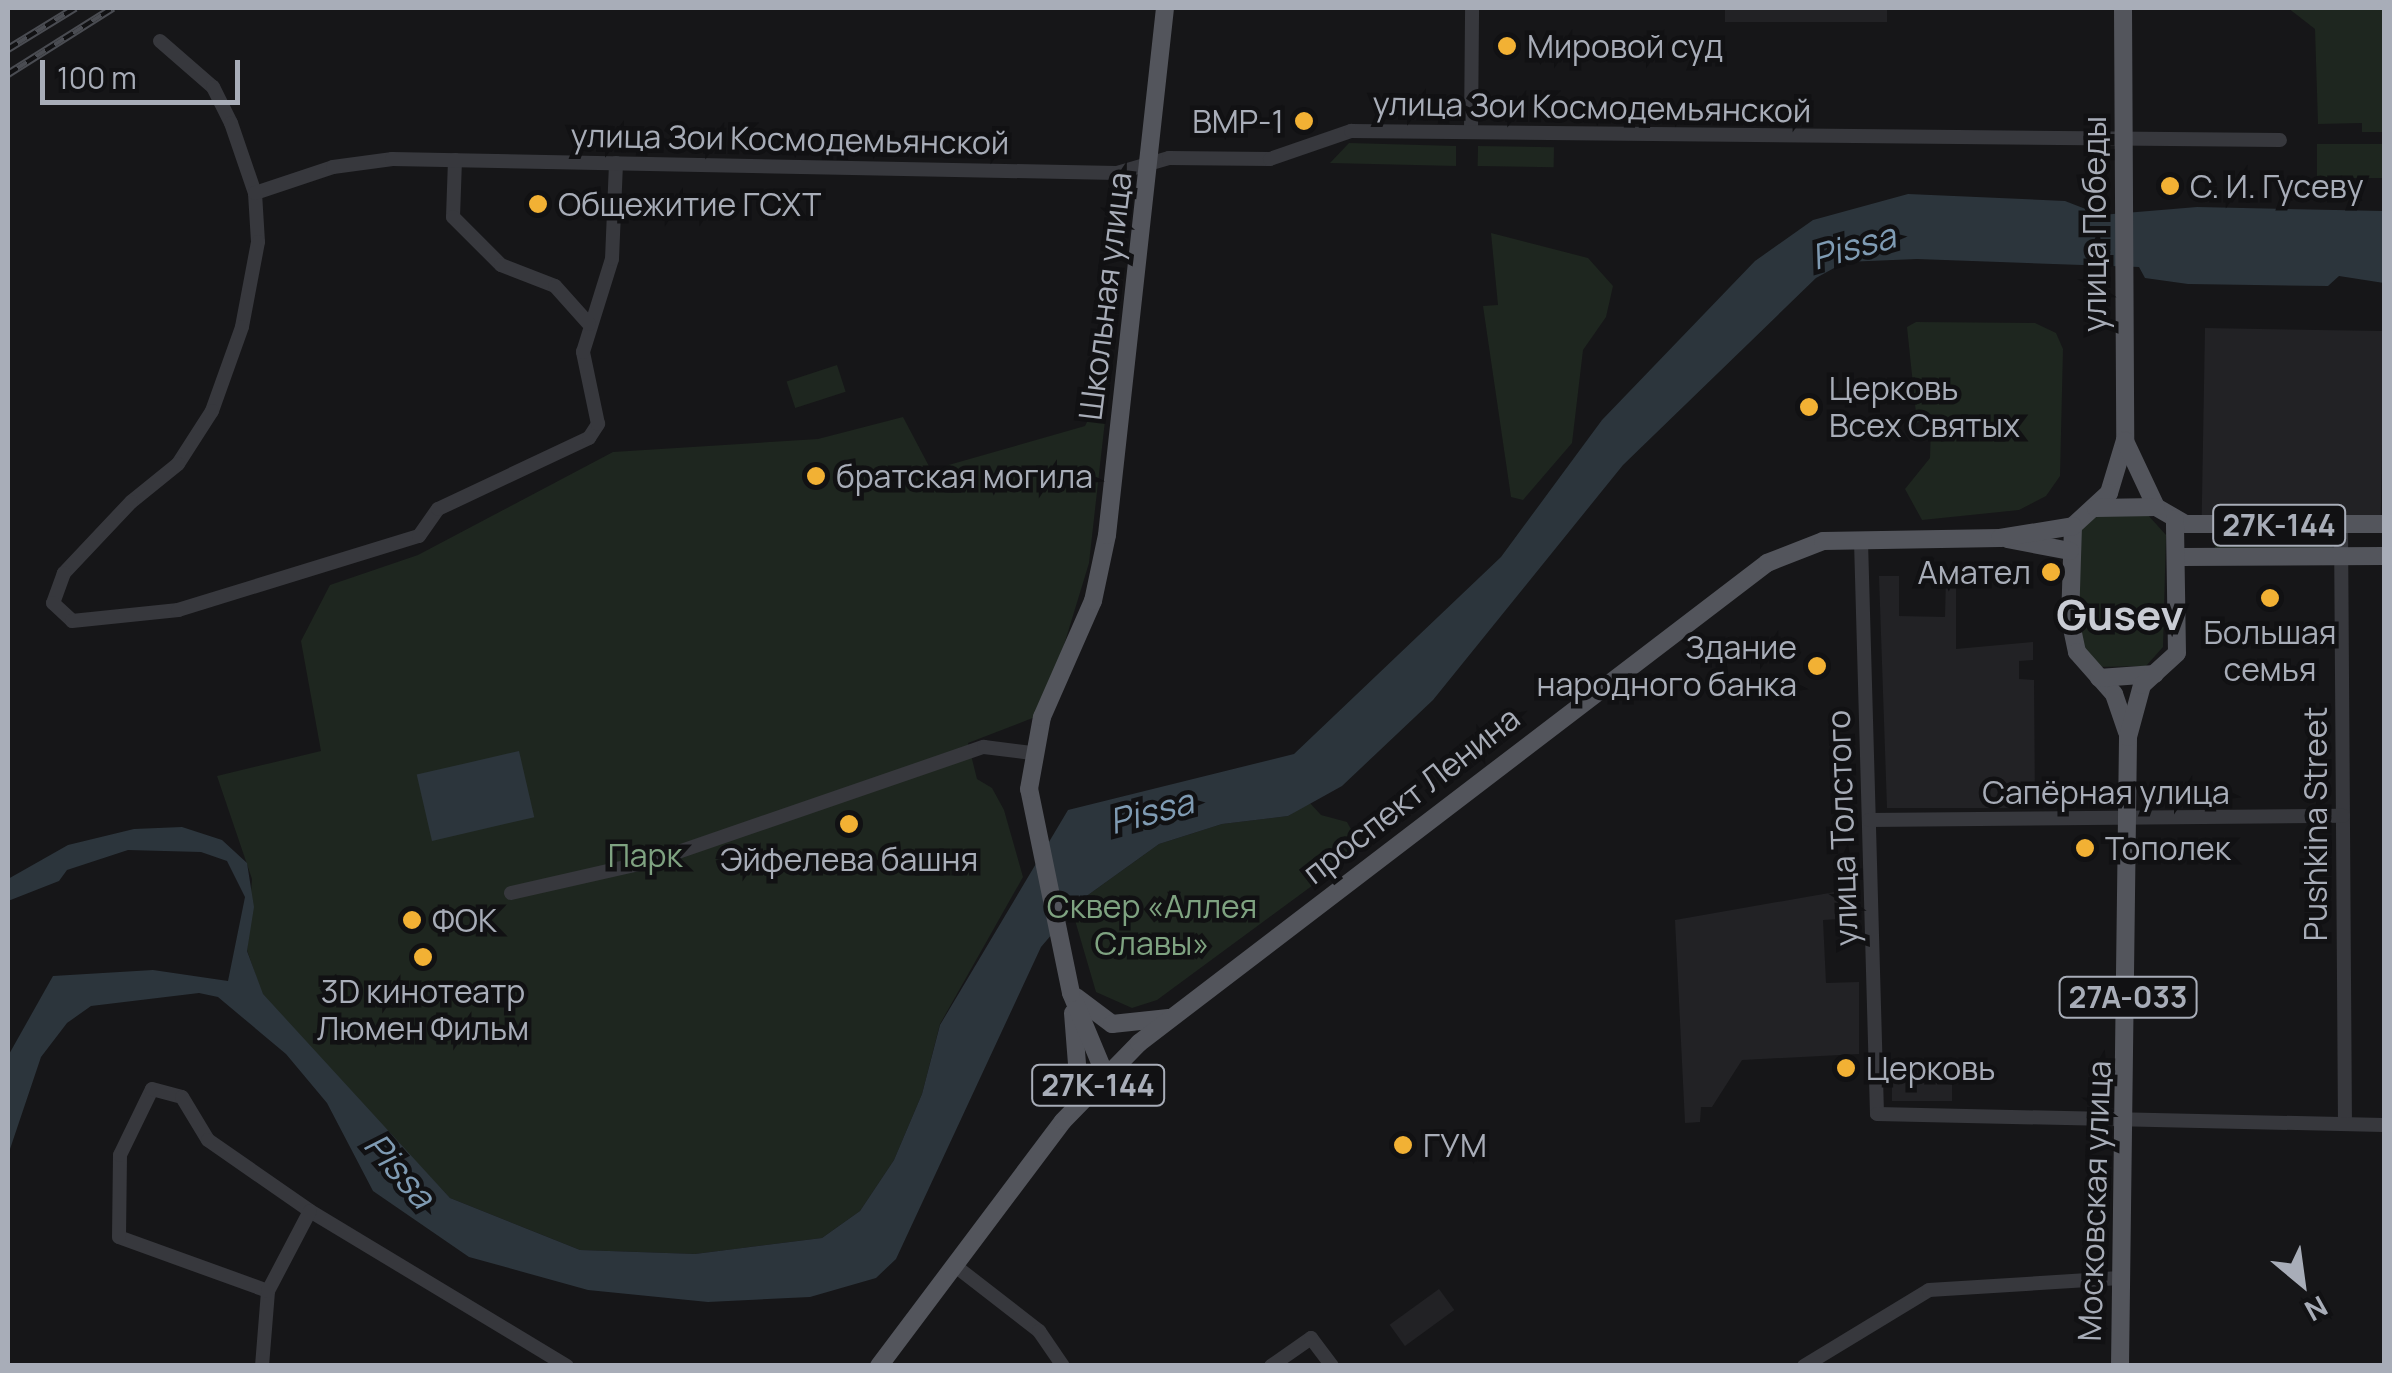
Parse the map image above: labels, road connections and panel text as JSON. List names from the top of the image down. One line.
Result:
{"streets":{"main road":["улица Победы","Школьная улица","27К-144","проспект Ленина","27А-033","Московская улица"],"street":["улица Зои Космодемьянской","Сапёрная улица","Pushkina Street","улица Толстого"]},"crossings":[["улица Зои Космодемьянской","улица Победы"],["улица Зои Космодемьянской","Школьная улица"],["Школьная улица","проспект Ленина"],["27К-144","проспект Ленина"],["27К-144","Pushkina Street"],["27К-144","Московская улица"],["Сапёрная улица","Pushkina Street"],["Сапёрная улица","улица Толстого"],["Сапёрная улица","Московская улица"],["проспект Ленина","улица Толстого"],["проспект Ленина","Московская улица"],["улица Толстого","Московская улица"]],"districts":["Gusev"],"water":["Pissa"],"parks":["Парк","Сквер «Аллея Славы»"],"places":["Мировой суд","BMP-1","С. И. Гусеву","Общежитие ГСХТ","Церковь Всех Святых","братская могила","Амател","Большая семья","Здание народного банка","Эйфелева башня","Тополек","ФОК","3D кинотеатр Люмен Фильм","Церковь","ГУМ"],"scale_bar":"100 m","north":"bottom right"}
